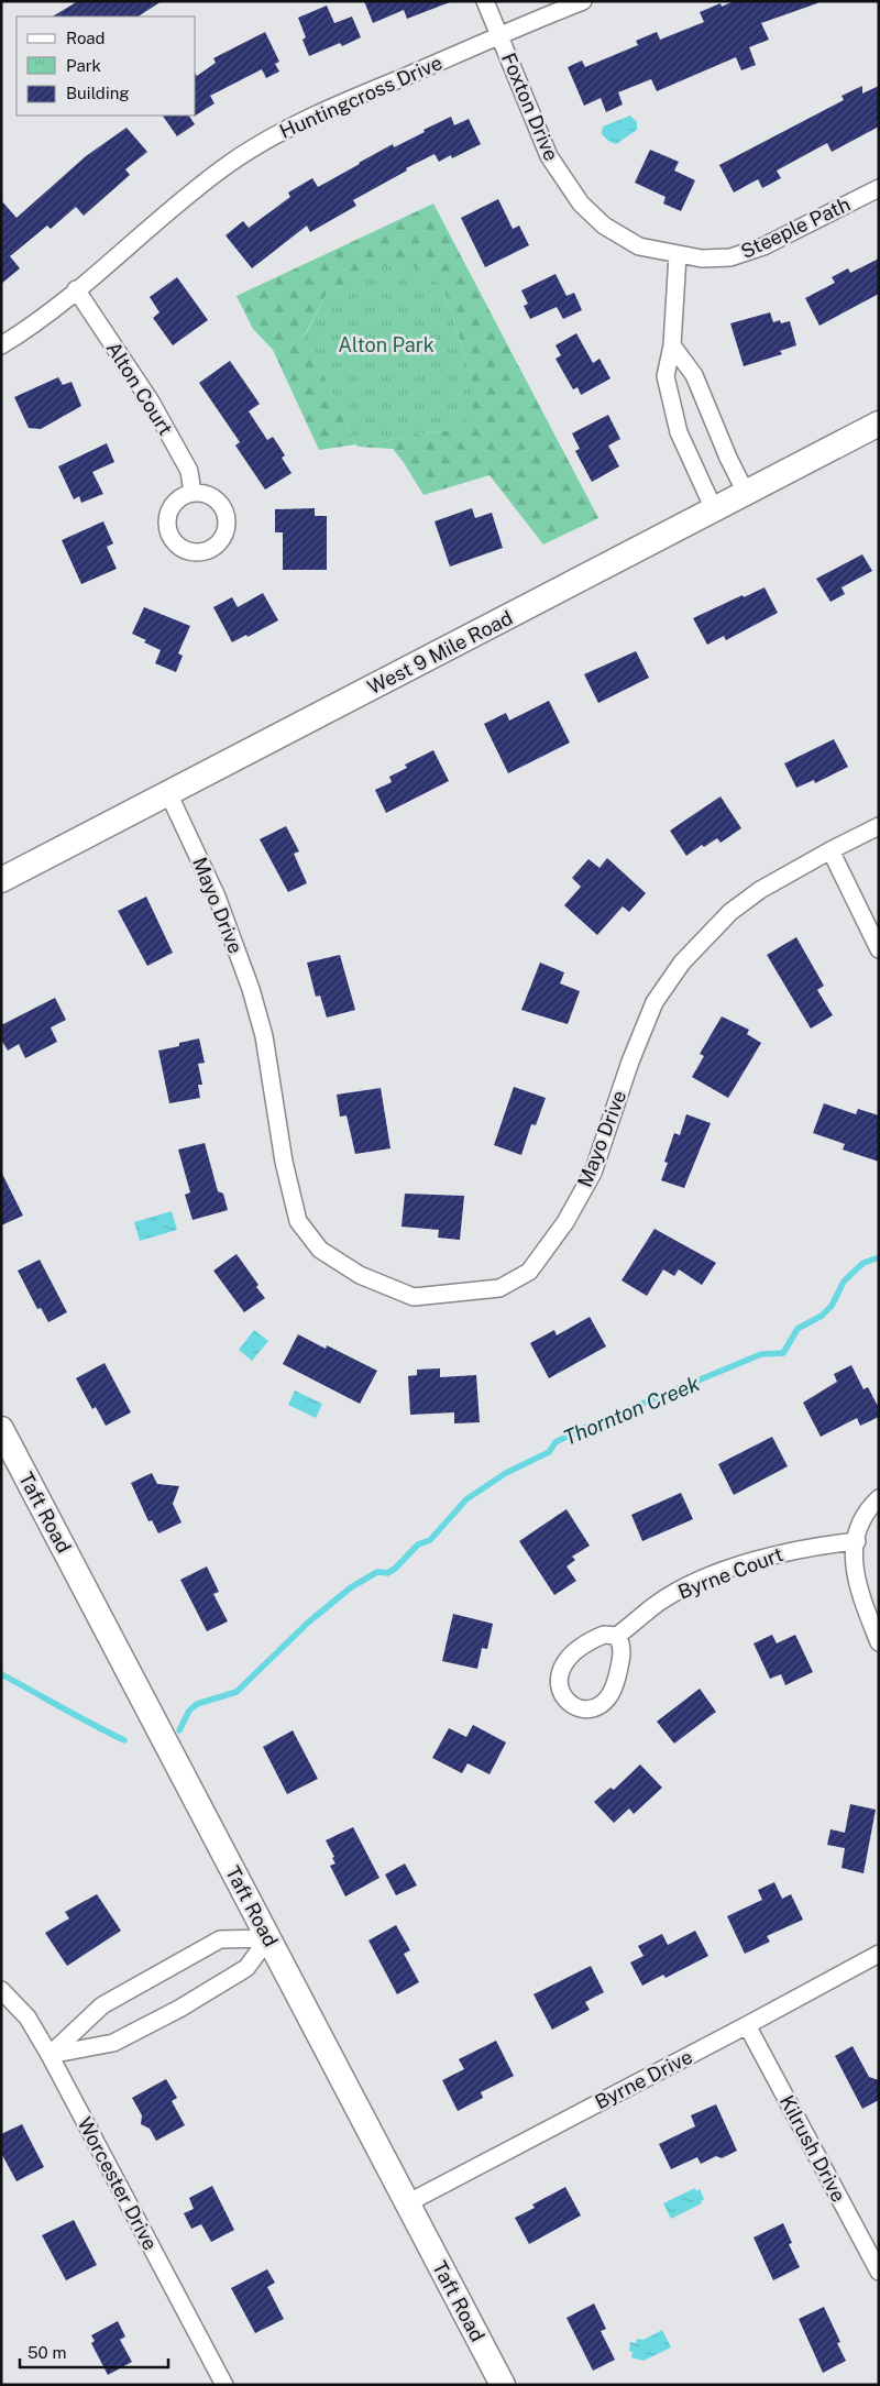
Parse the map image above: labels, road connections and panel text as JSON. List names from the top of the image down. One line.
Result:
{"streets":{"street":["Huntingcross Drive","Foxton Drive","Steeple Path","Alton Court","West 9 Mile Road","Mayo Drive","Taft Road","Byrne Court","Byrne Drive","Kilrush Drive","Worcester Drive"]},"crossings":[["Huntingcross Drive","Foxton Drive"],["Huntingcross Drive","Alton Court"],["Foxton Drive","Steeple Path"],["West 9 Mile Road","Mayo Drive"],["Taft Road","Byrne Drive"],["Byrne Drive","Kilrush Drive"]],"water":["Thornton Creek"],"parks":["Alton Park"],"legend":["Road","Park","Building"],"scale_bar":"50 m"}
